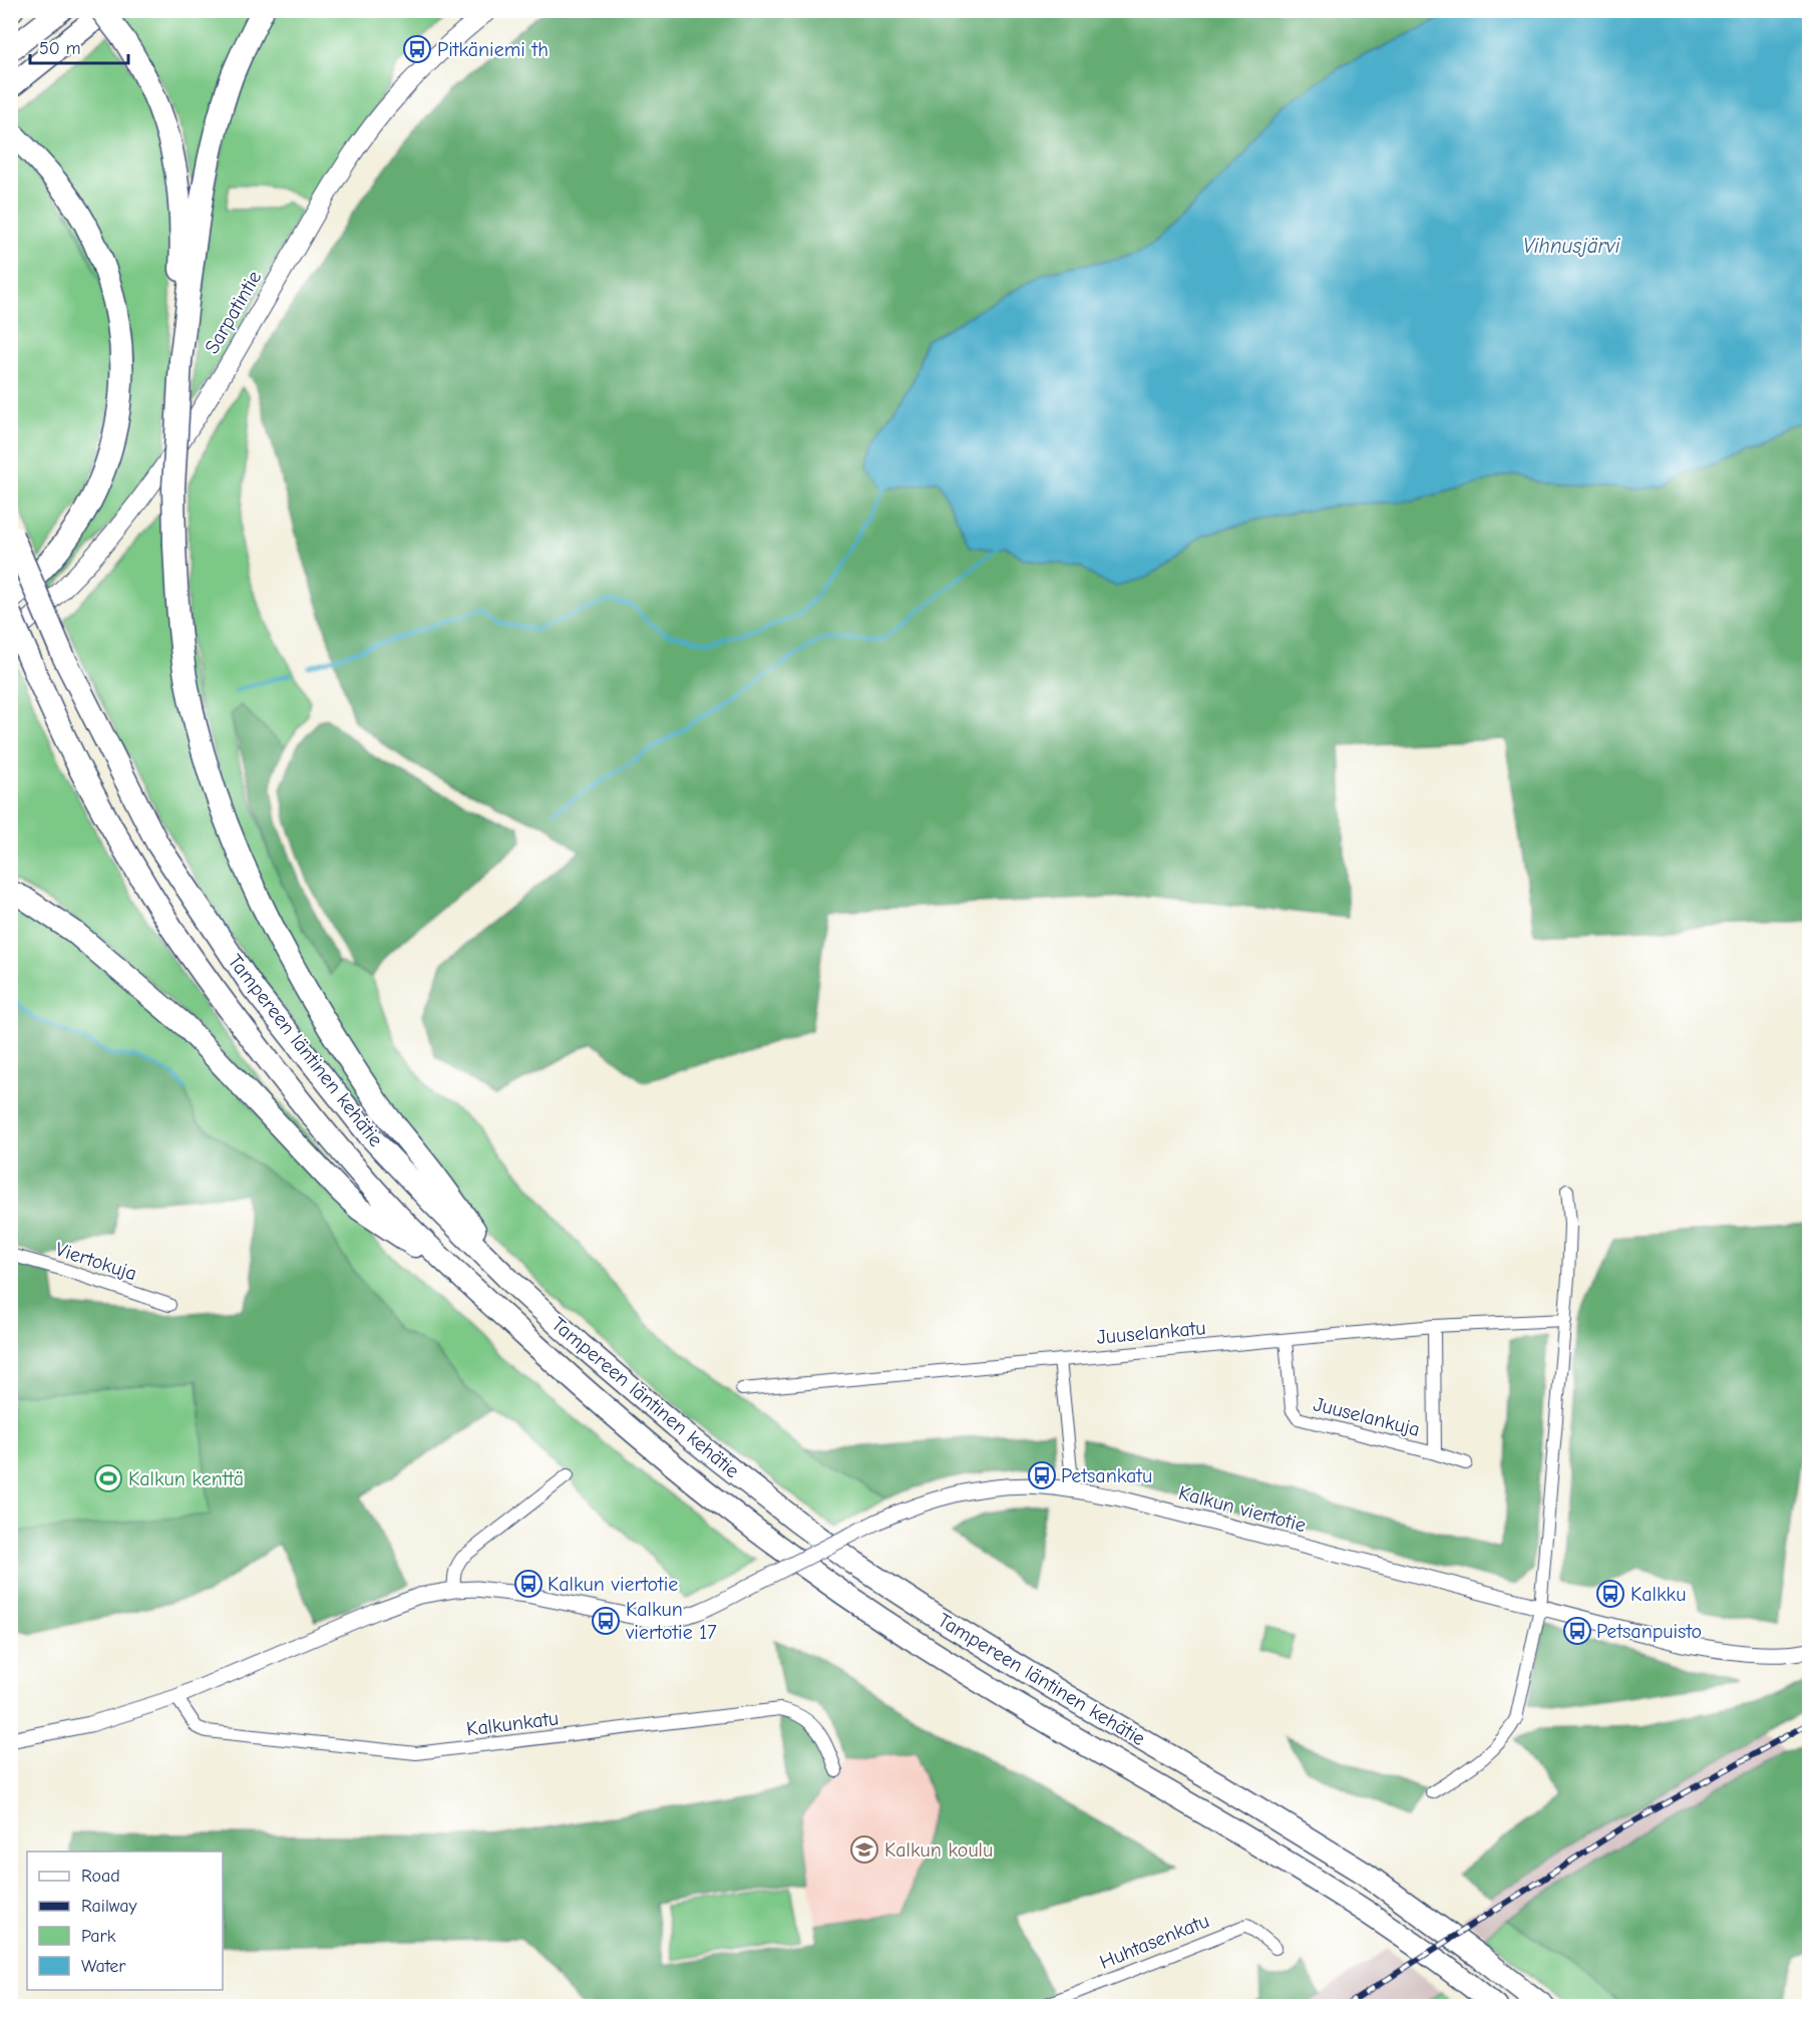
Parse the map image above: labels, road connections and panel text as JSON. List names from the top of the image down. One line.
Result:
{"streets":{"highway":["Tampereen läntinen kehätie"],"main road":["Sarpatintie"],"street":["Viertokuja","Juuselankatu","Juuselankuja","Kalkun viertotie","Kalkunkatu","Huhtasenkatu"]},"crossings":[["Juuselankatu","Juuselankuja"],["Kalkun viertotie","Kalkunkatu"]],"water":["Vihnusjärvi"],"places":{"bus stop":["Pitkäniemi th","Petsankatu","Kalkun viertotie","Kalkku","Kalkun viertotie 17","Petsanpuisto"],"sports":["Kalkun kenttä"],"school or university":["Kalkun koulu"]},"legend":["Road","Railway","Park","Water"],"scale_bar":"50 m"}
